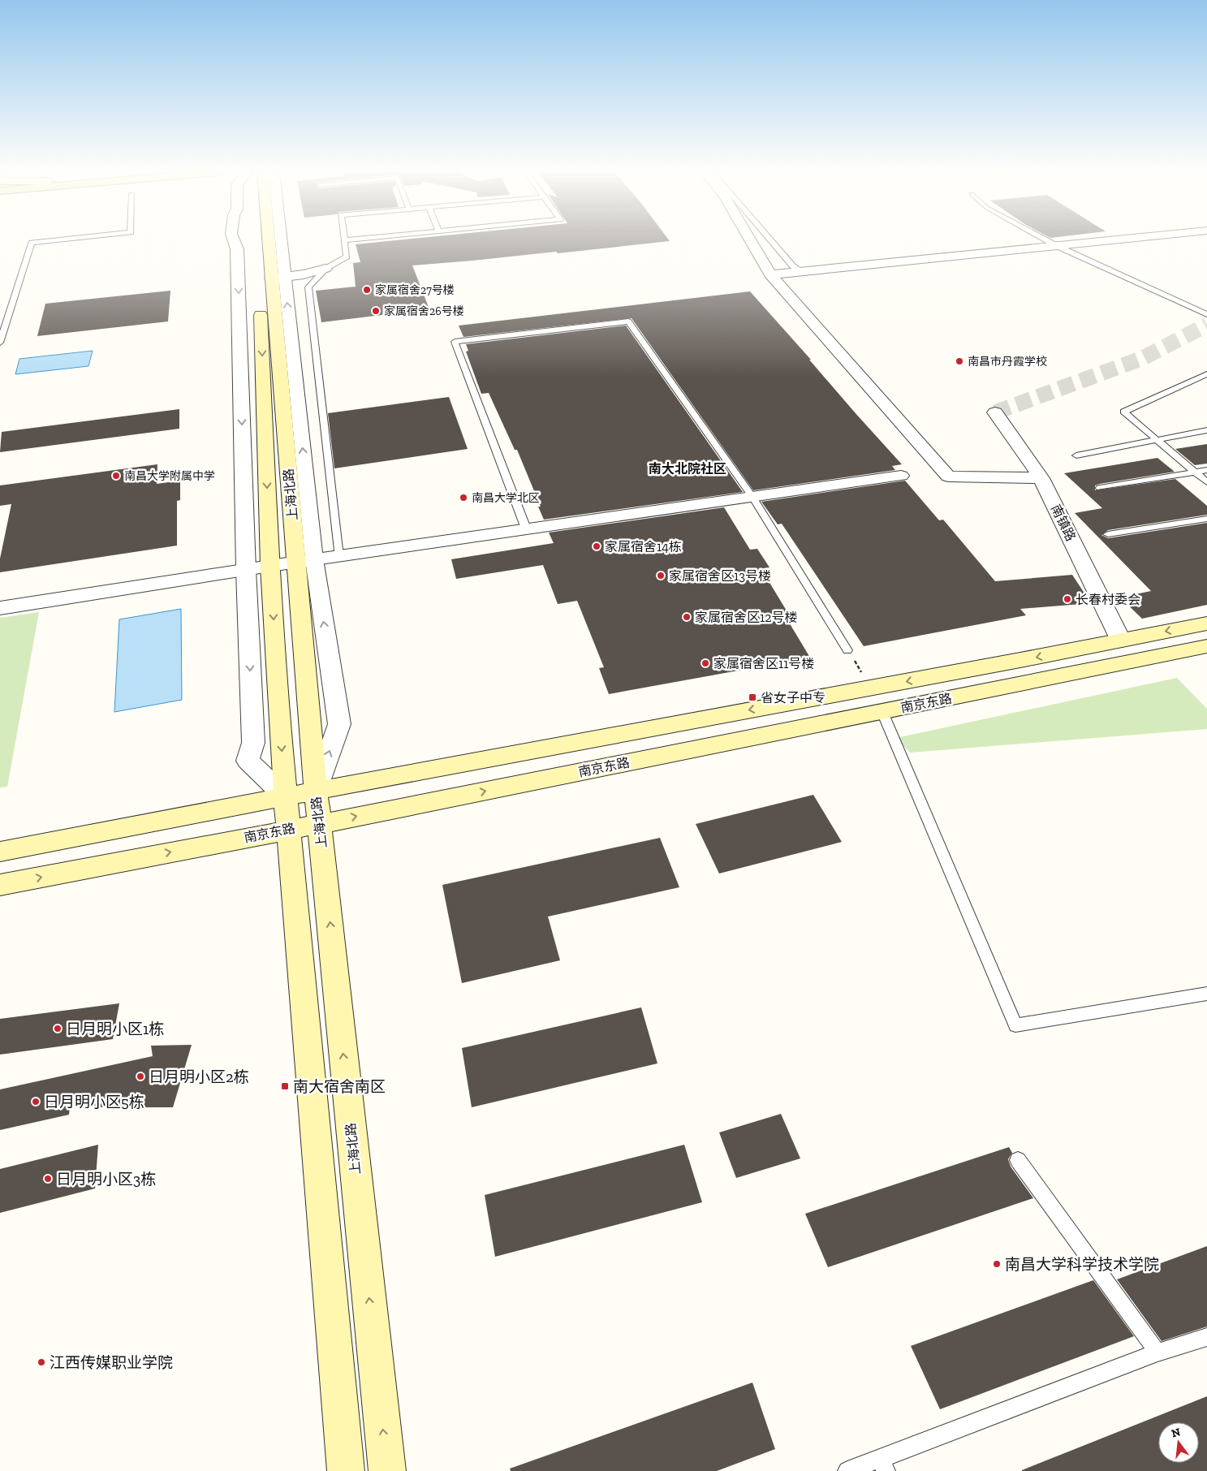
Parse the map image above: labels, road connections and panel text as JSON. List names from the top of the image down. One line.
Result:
{"streets":{"main road":["上海北路","南京东路"],"street":["南镇路"]},"crossings":[["上海北路","南京东路"],["南镇路","南京东路"]],"districts":["南大北院社区"],"places":{"other":["家属宿舍27号楼","家属宿舍26号楼","南昌市丹霞学校","南昌大学附属中学","南昌大学北区","家属宿舍14栋","家属宿舍区13号楼","长春村委会","家属宿舍区12号楼","家属宿舍区11号楼","日月明小区1栋","日月明小区2栋","日月明小区5栋","日月明小区3栋","南昌大学科学技术学院","江西传媒职业学院"],"transit":["省女子中专","南大宿舍南区"]},"north":"top"}
